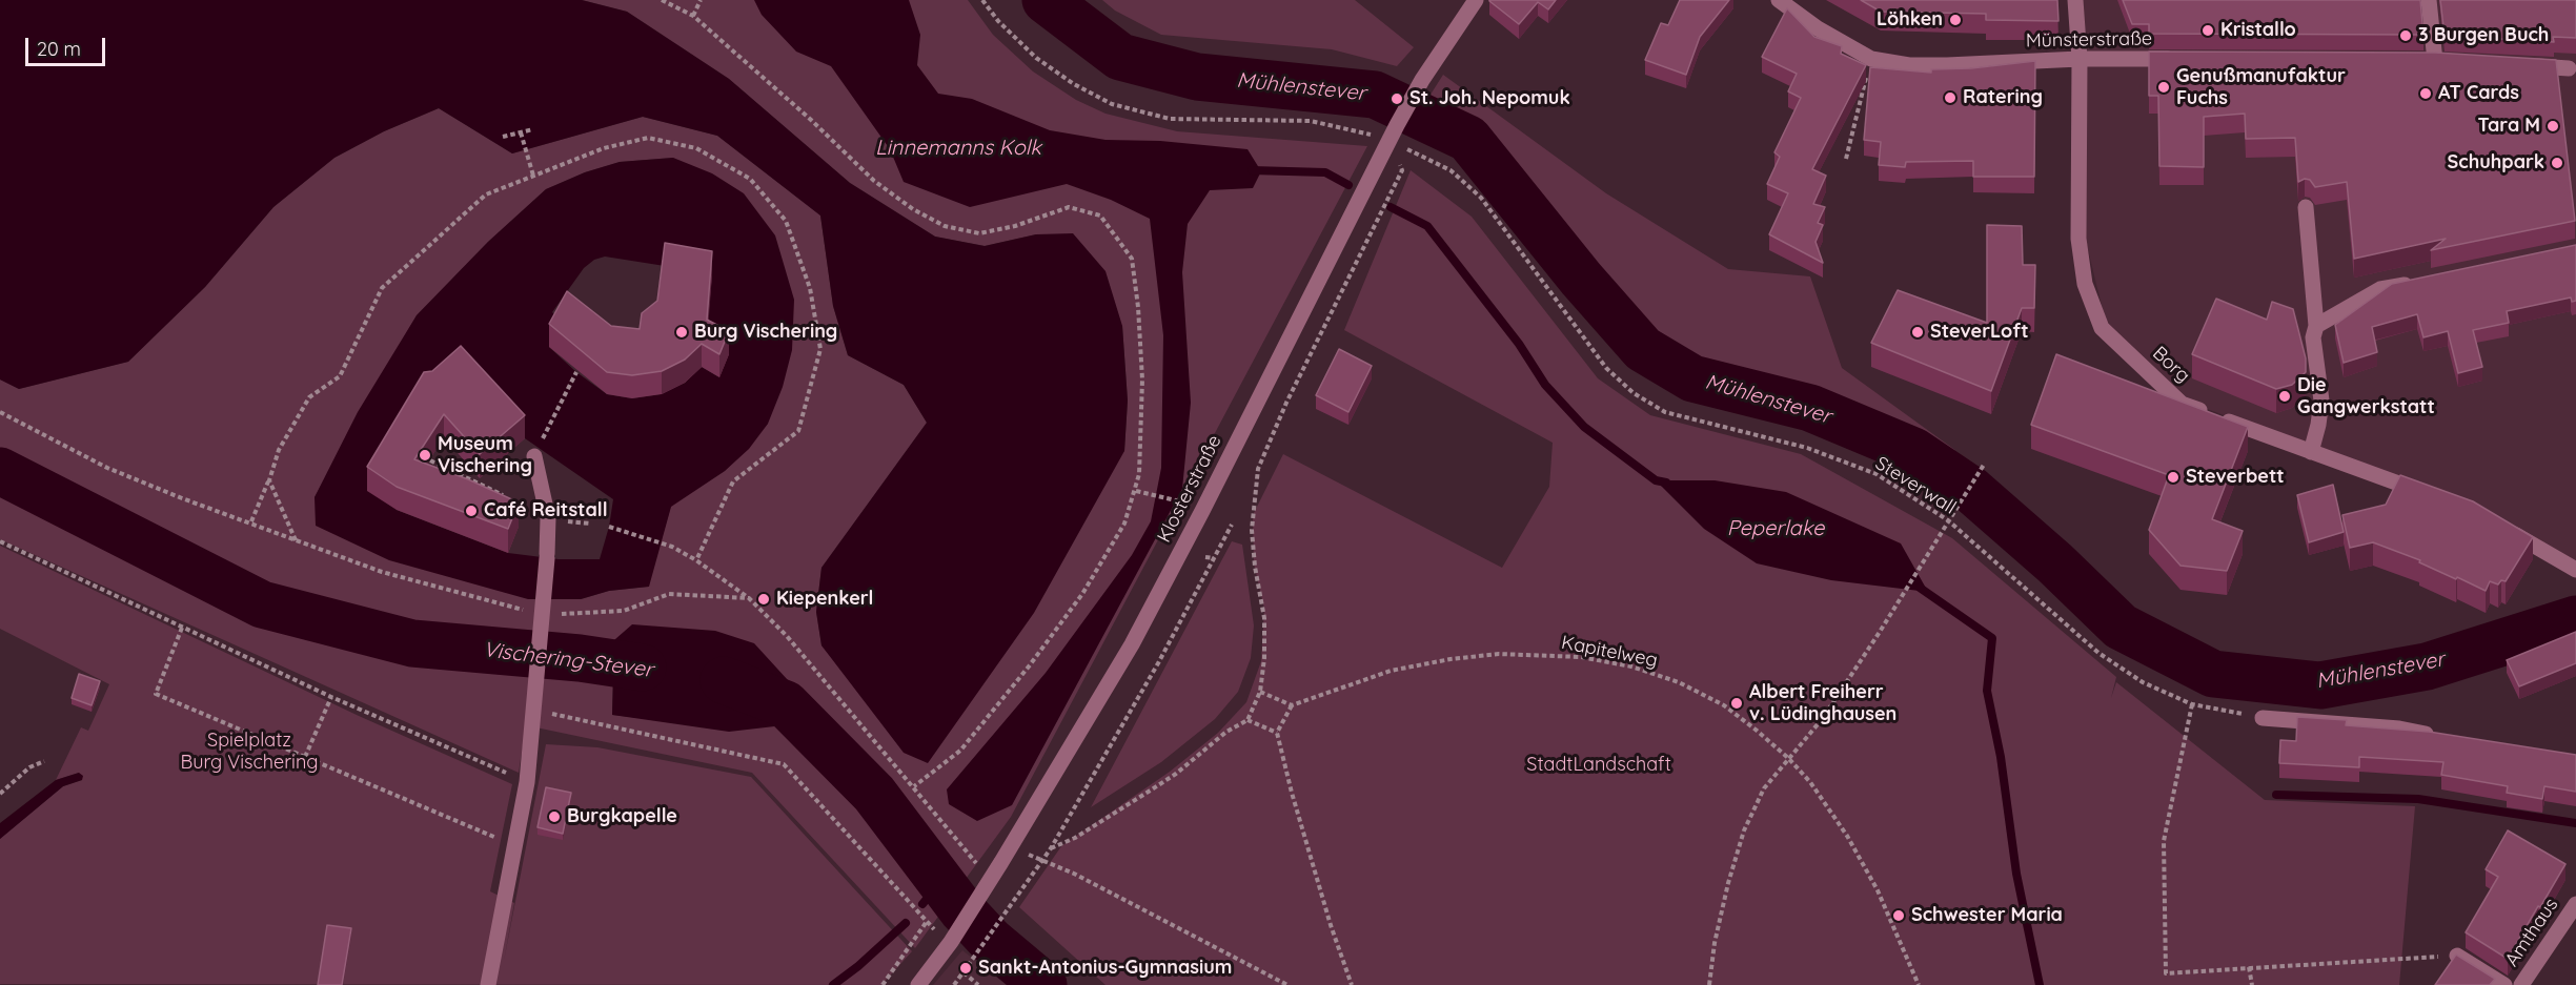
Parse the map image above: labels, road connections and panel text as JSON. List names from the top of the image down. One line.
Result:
{"streets":{"street":["Münsterstraße","Borg","Klosterstraße","Amthaus"],"path":["Steverwall","Kapitelweg"]},"crossings":[["Münsterstraße","Borg"],["Steverwall","Klosterstraße"]],"water":["Mühlenstever","Linnemanns Kolk","Peperlake","Vischering-Stever"],"parks":["Spielplatz Burg Vischering","StadtLandschaft"],"places":["Löhken","Kristallo","3 Burgen Buch","Genußmanufaktur Fuchs","AT Cards","Ratering","St. Joh. Nepomuk","Tara M","Schuhpark","Burg Vischering","SteverLoft","Die Gangwerkstatt","Museum Vischering","Steverbett","Café Reitstall","Kiepenkerl","Albert Freiherr v. Lüdinghausen","Burgkapelle","Schwester Maria","Sankt-Antonius-Gymnasium"],"scale_bar":"20 m"}
